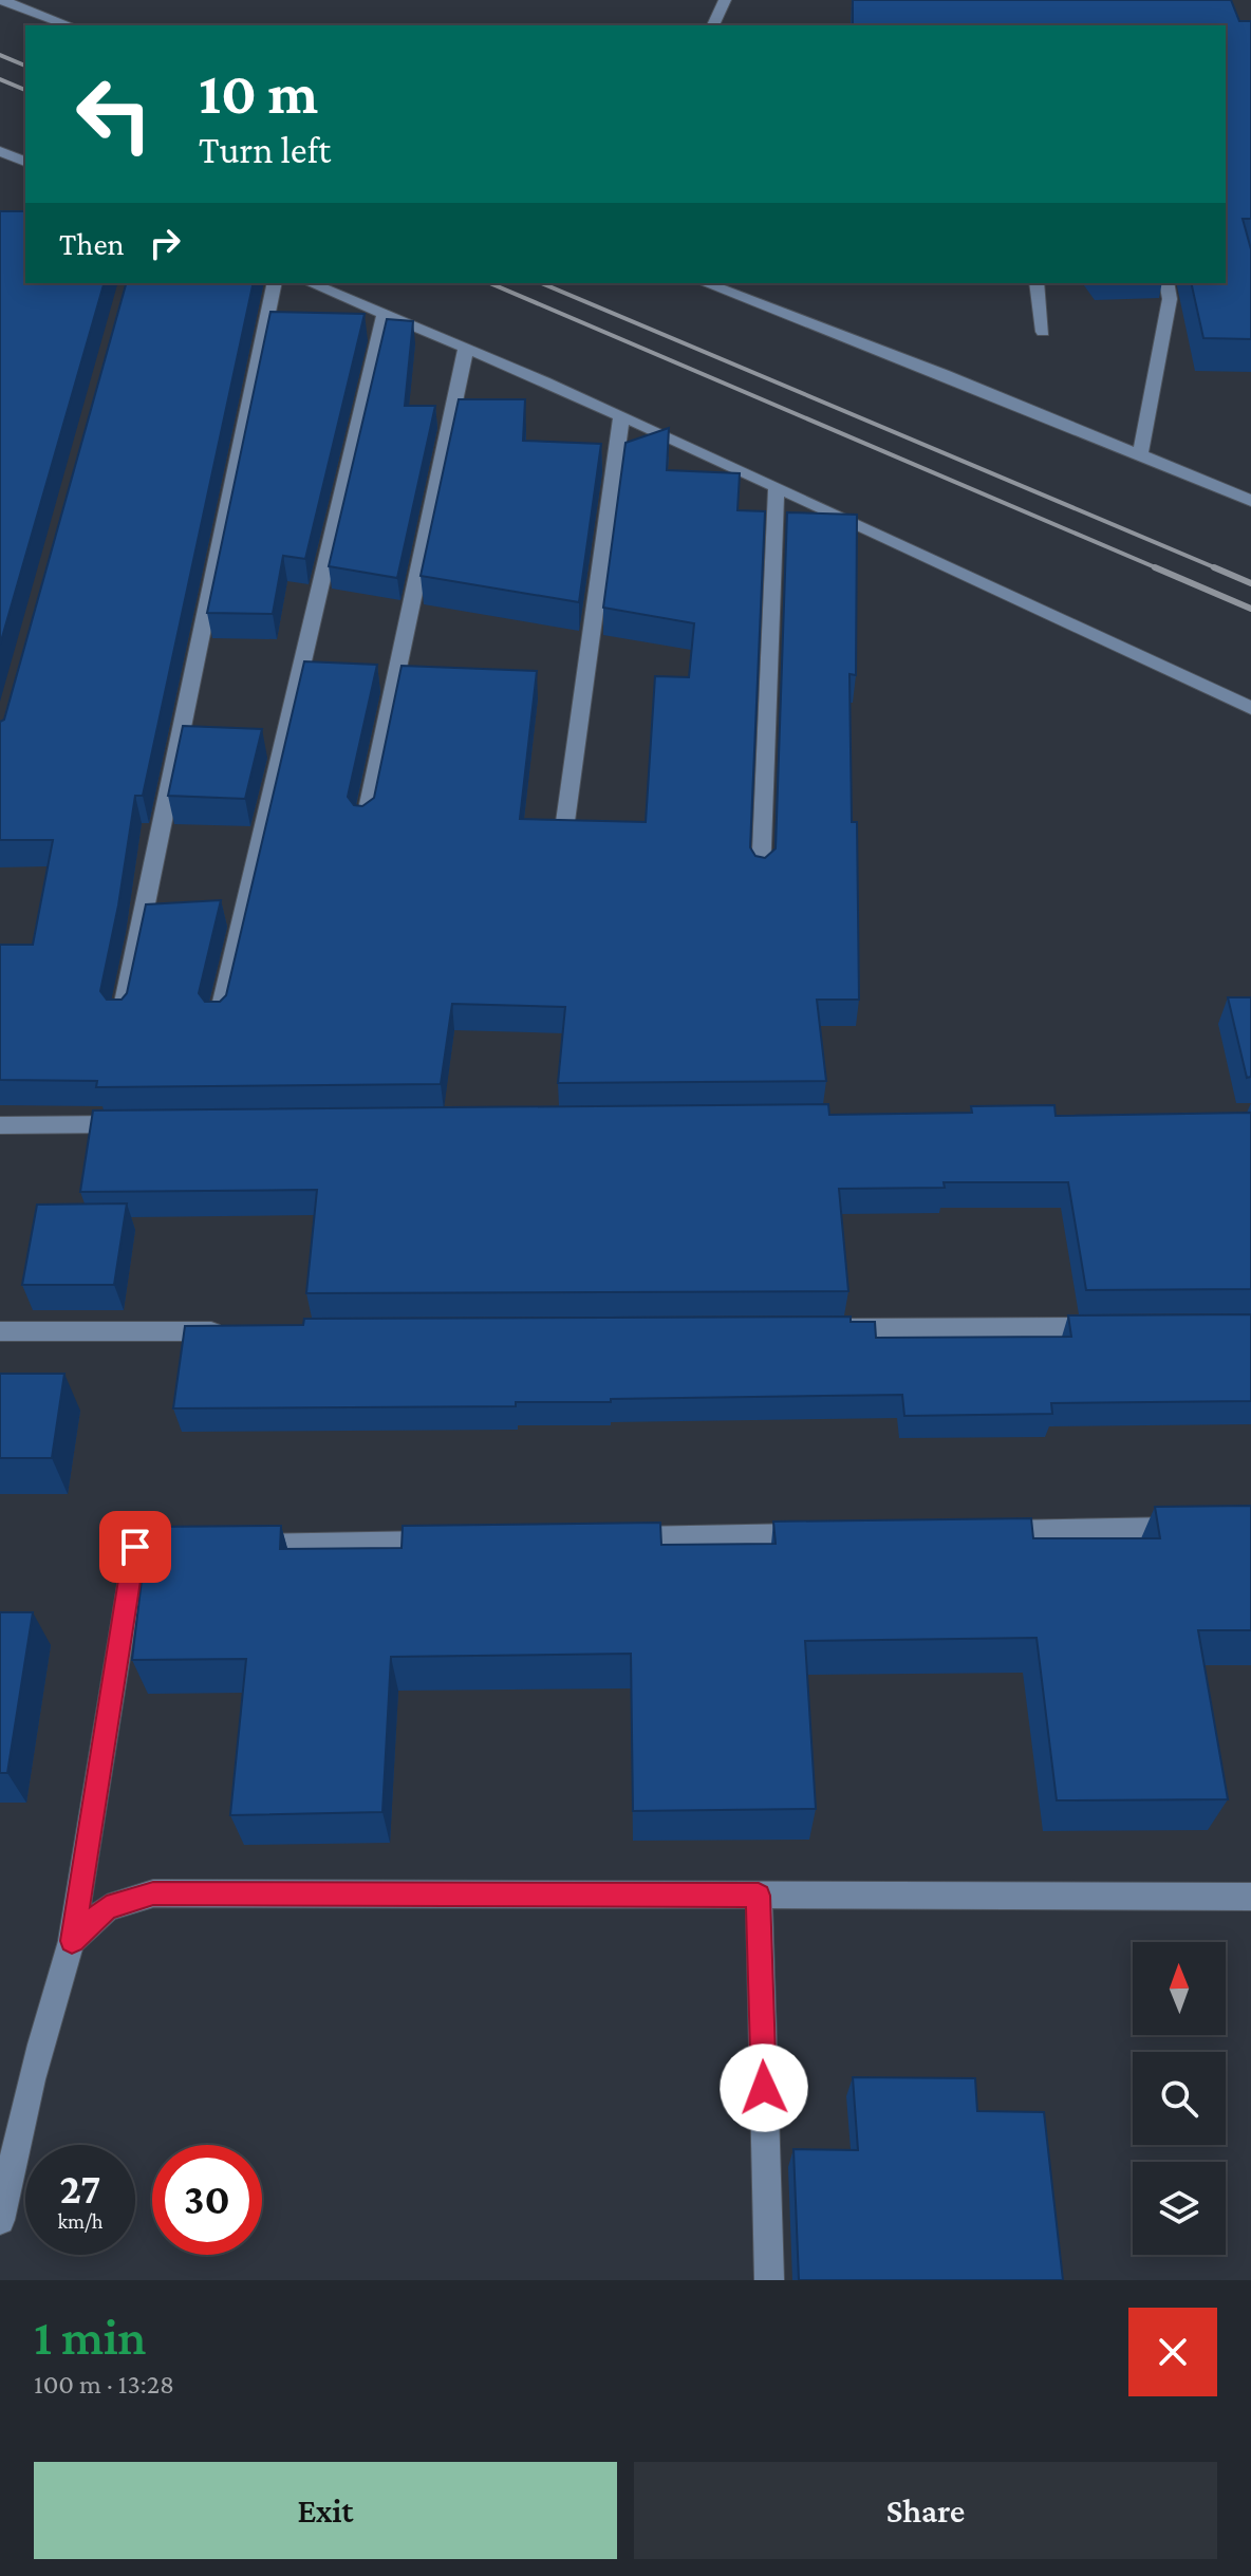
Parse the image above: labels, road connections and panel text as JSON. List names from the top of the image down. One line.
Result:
{"north":"top","page":{"turn":["10 m","Turn left"],"then":"Then","speed":"27 km/h","limit":"30","heading":["1 min","100 m · 13:28"],"buttons":["Exit","Share"]}}
